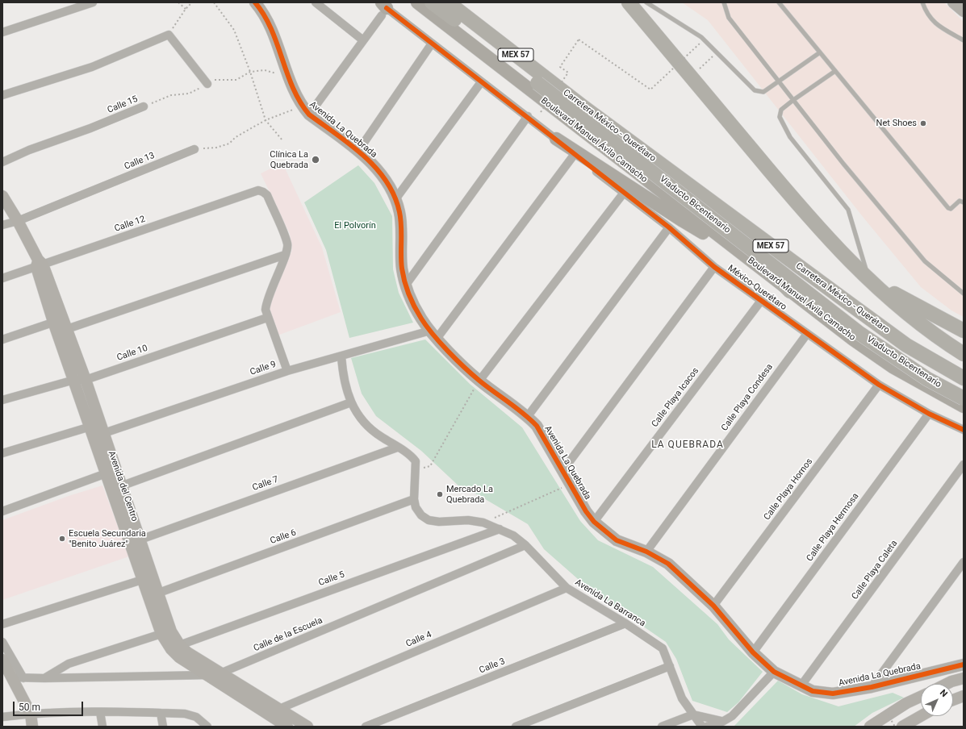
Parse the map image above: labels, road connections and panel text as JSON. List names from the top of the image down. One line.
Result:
{"streets":{"highway":["MEX 57","Carretera México - Querétaro","Viaducto Bicentenario"],"main road":["Boulevard Manuel Ávila Camacho"],"street":["Calle 15","Avenida La Quebrada","Calle 13","Calle 12","México-Querétaro","Calle 10","Calle 9","Calle Playa Icacos","Calle Playa Condesa","Calle 7","Avenida del Centro","Calle Playa Hornos","Calle Playa Hermosa","Calle 6","Calle Playa Caleta","Calle 5","Avenida La Barranca","Calle de la Escuela","Calle 4","Calle 3"]},"crossings":[["Avenida La Quebrada","Calle 9"],["Avenida La Quebrada","Calle Playa Icacos"],["Avenida La Quebrada","Calle Playa Condesa"],["Avenida La Quebrada","Calle Playa Hornos"],["Avenida La Quebrada","Calle Playa Hermosa"],["Avenida La Quebrada","Calle Playa Caleta"],["Calle 13","Avenida del Centro"],["Calle 12","Avenida del Centro"],["México-Querétaro","Calle Playa Icacos"],["México-Querétaro","Calle Playa Condesa"],["México-Querétaro","Calle Playa Hornos"],["México-Querétaro","Calle Playa Hermosa"],["Calle 10","Avenida del Centro"],["Calle 9","Avenida del Centro"],["Calle 9","Avenida La Barranca"],["Calle 7","Avenida del Centro"],["Calle 7","Avenida La Barranca"],["Avenida del Centro","Calle 6"],["Avenida del Centro","Calle 5"],["Avenida del Centro","Calle de la Escuela"],["Avenida del Centro","Calle 4"],["Calle 6","Avenida La Barranca"],["Calle 5","Avenida La Barranca"],["Avenida La Barranca","Calle de la Escuela"],["Avenida La Barranca","Calle 4"],["Avenida La Barranca","Calle 3"]],"districts":["LA QUEBRADA"],"parks":["El Polvorín"],"places":["Net Shoes","Clínica La Quebrada","Mercado La Quebrada","Escuela Secundaria \"Benito Juárez\""],"scale_bar":"50 m","north":"top right"}
